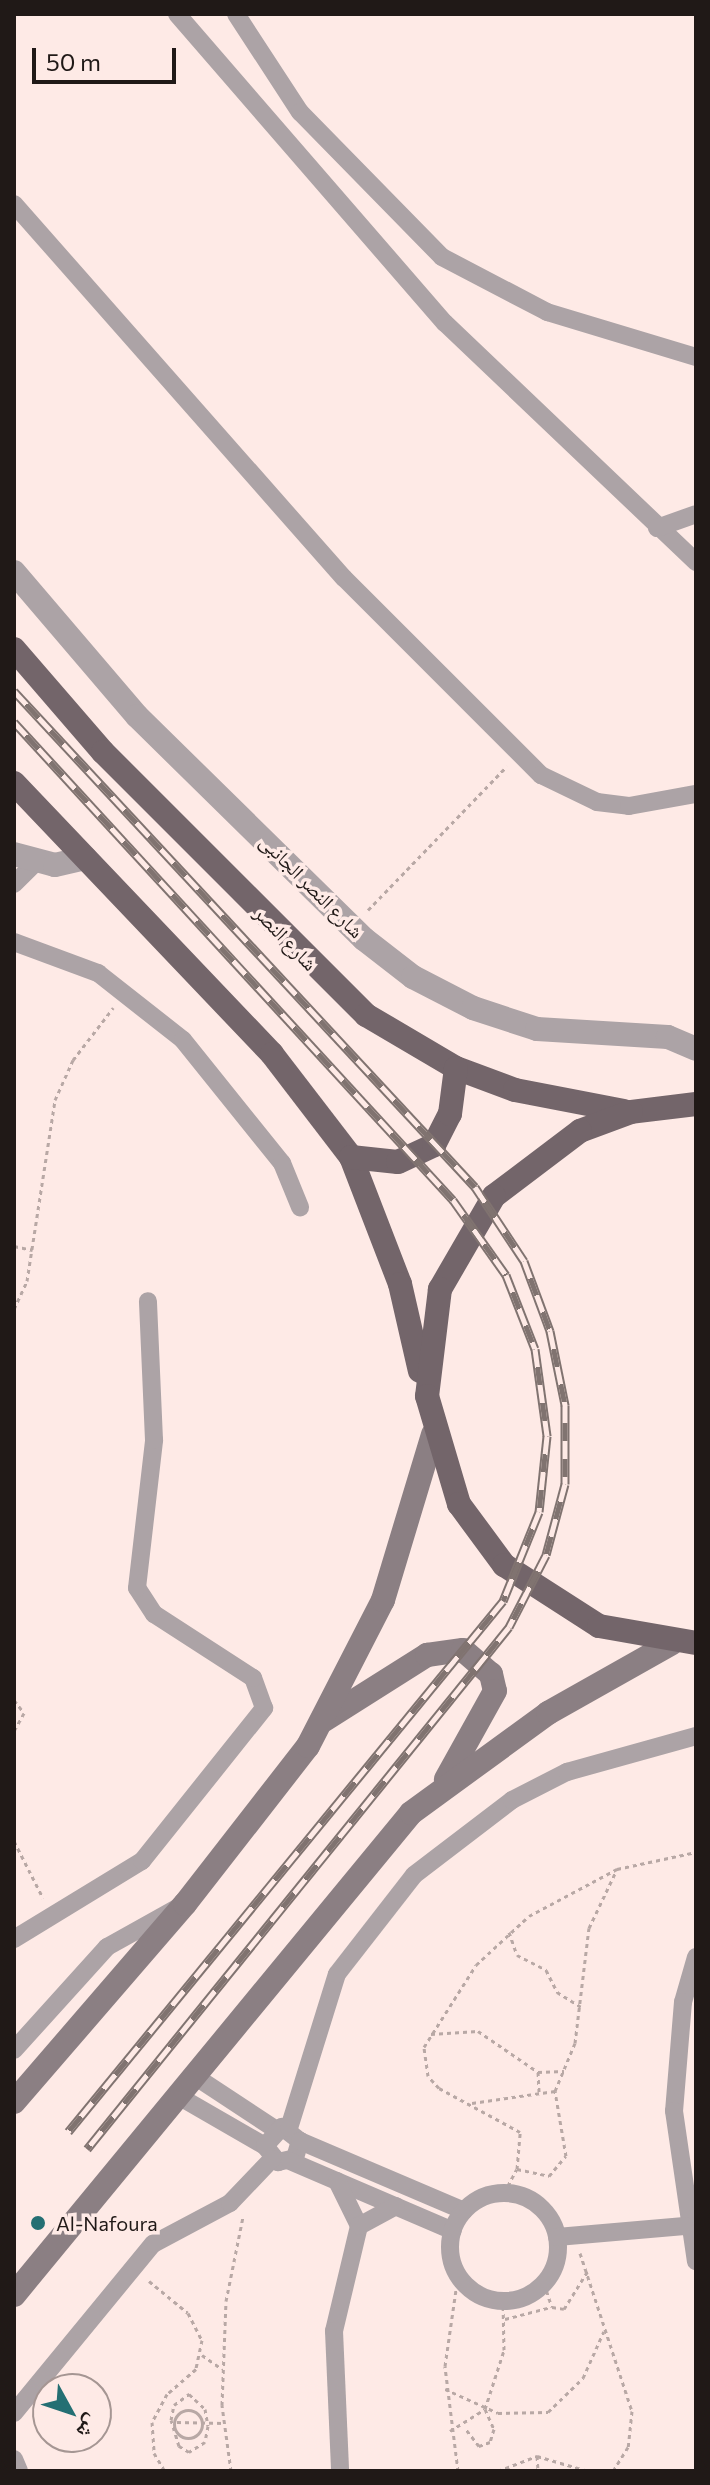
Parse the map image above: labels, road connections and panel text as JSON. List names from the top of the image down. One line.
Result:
{"streets":{"main road":["شارع النصر"],"street":["شارع النصر الجانبى"]},"places":["Al-Nafoura"],"scale_bar":"50 m","north":"bottom right"}
